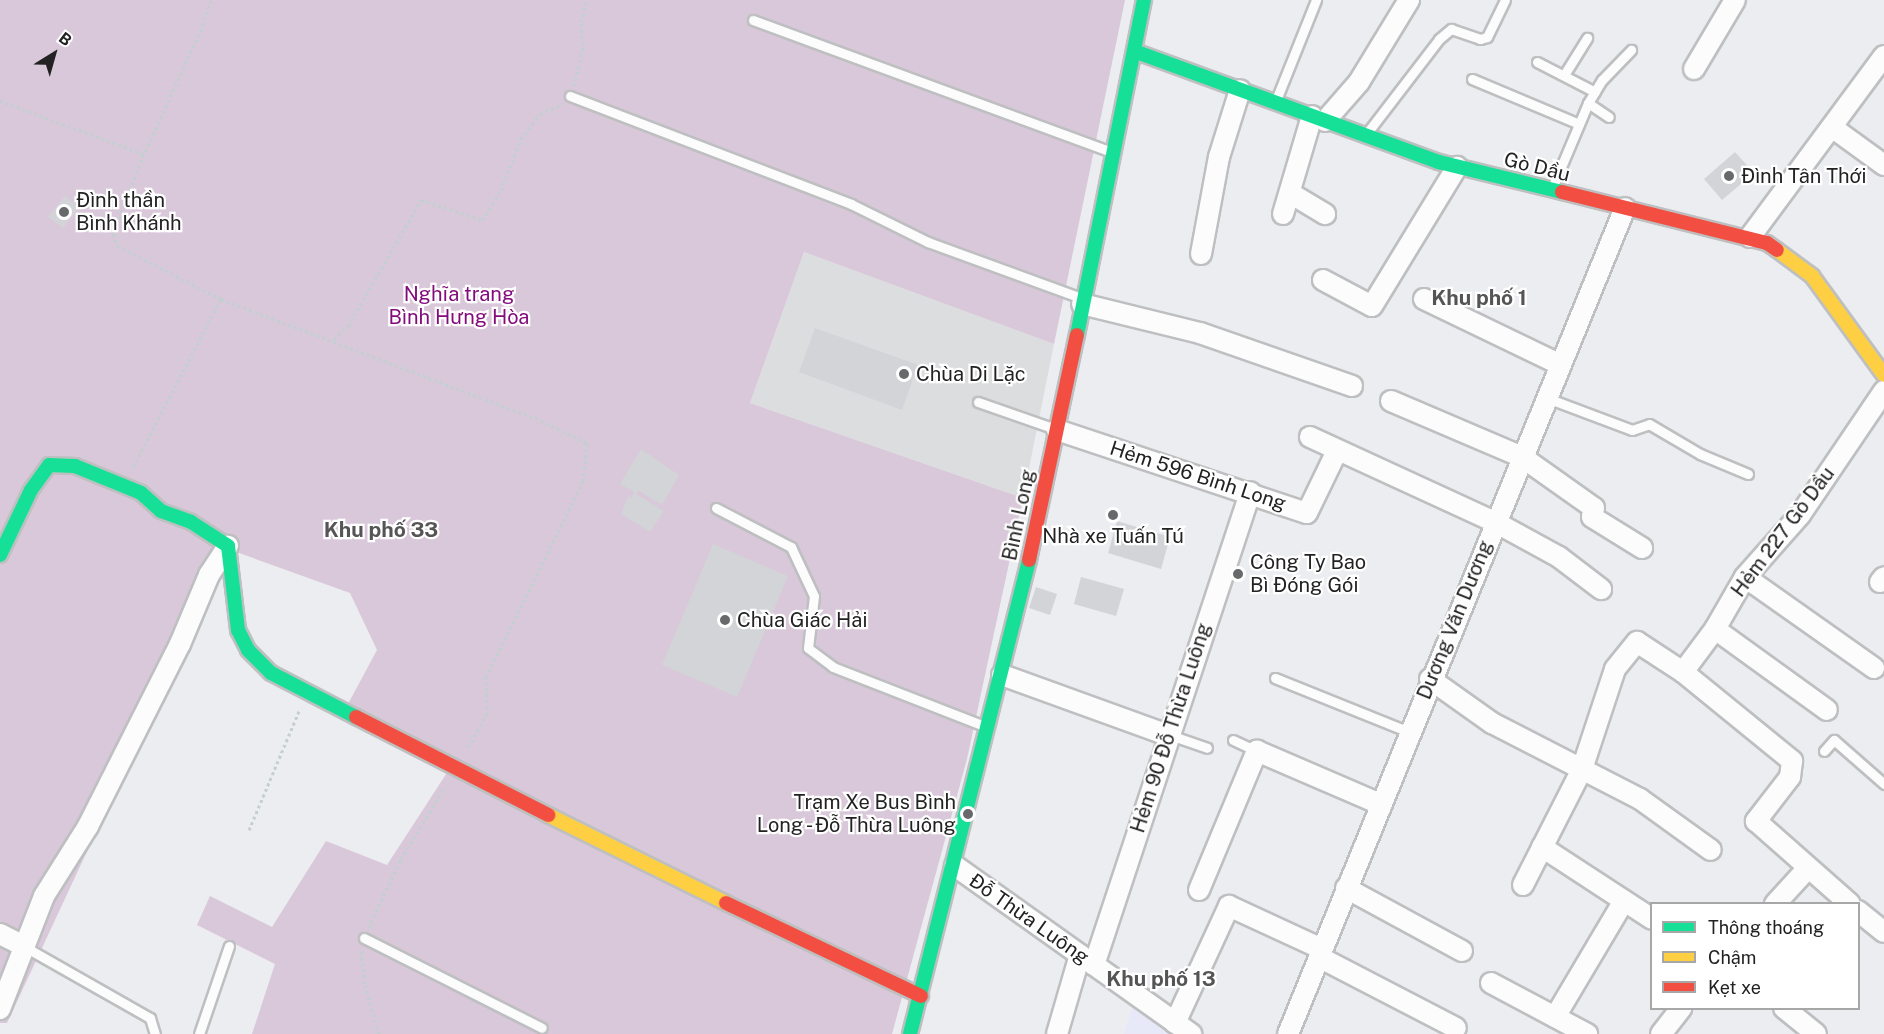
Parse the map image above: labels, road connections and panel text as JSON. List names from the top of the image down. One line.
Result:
{"streets":{"street":["Gò Dầu","Hẻm 596 Bình Long","Bình Long","Hẻm 227 Gò Dầu","Dương Văn Dương","Hẻm 90 Đỗ Thừa Luông","Đỗ Thừa Luông"]},"crossings":[["Gò Dầu","Bình Long"],["Gò Dầu","Dương Văn Dương"],["Hẻm 596 Bình Long","Bình Long"],["Hẻm 596 Bình Long","Hẻm 90 Đỗ Thừa Luông"],["Bình Long","Đỗ Thừa Luông"],["Hẻm 90 Đỗ Thừa Luông","Đỗ Thừa Luông"]],"districts":["Khu phố 1","Khu phố 33","Khu phố 13"],"parks":["Nghĩa trang Bình Hưng Hòa"],"places":["Đình Tân Thới","Đình thần Bình Khánh","Chùa Di Lặc","Nhà xe Tuấn Tú","Công Ty Bao Bì Đóng Gói","Chùa Giác Hải","Trạm Xe Bus Bình Long - Đỗ Thừa Luông"],"legend":["Thông thoáng","Chậm","Kẹt xe"],"north":"top right"}
